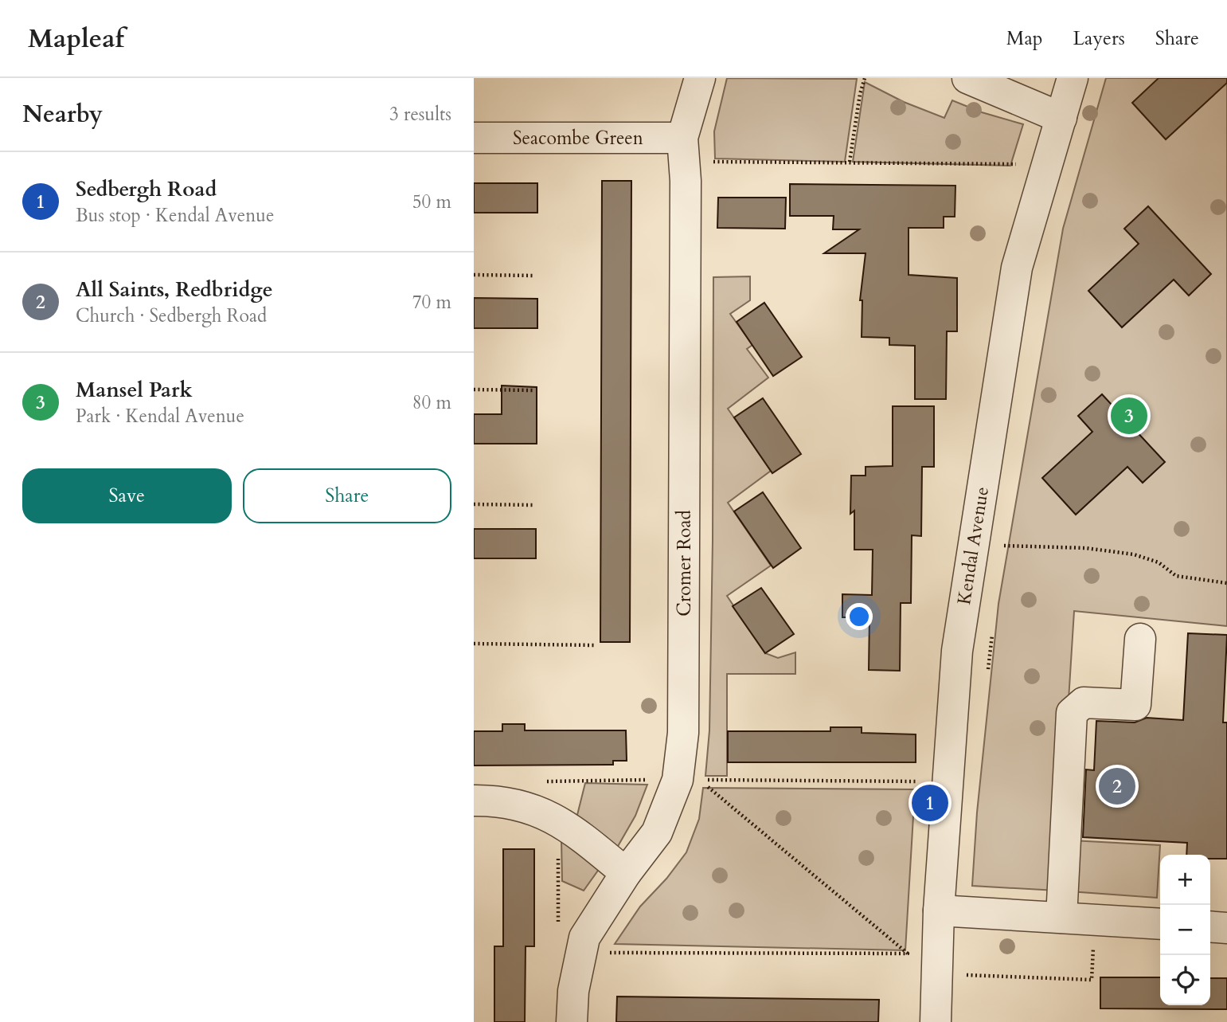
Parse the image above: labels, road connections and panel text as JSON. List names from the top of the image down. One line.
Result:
{"streets":{"street":["Seacombe Green","Kendal Avenue","Cromer Road"]},"crossings":[["Seacombe Green","Cromer Road"]],"page":{"header":"Mapleaf","nav":["Map","Layers","Share"],"heading":["Nearby","3 results"],"list":[{"mark":"1","name":"Sedbergh Road","note":"Bus stop · Kendal Avenue","value":"50 m"},{"mark":"2","name":"All Saints, Redbridge","note":"Church · Sedbergh Road","value":"70 m"},{"mark":"3","name":"Mansel Park","note":"Park · Kendal Avenue","value":"80 m"}],"pins":["3","2","1"],"buttons":["Save","Share"],"map_buttons":["+","−"]}}
